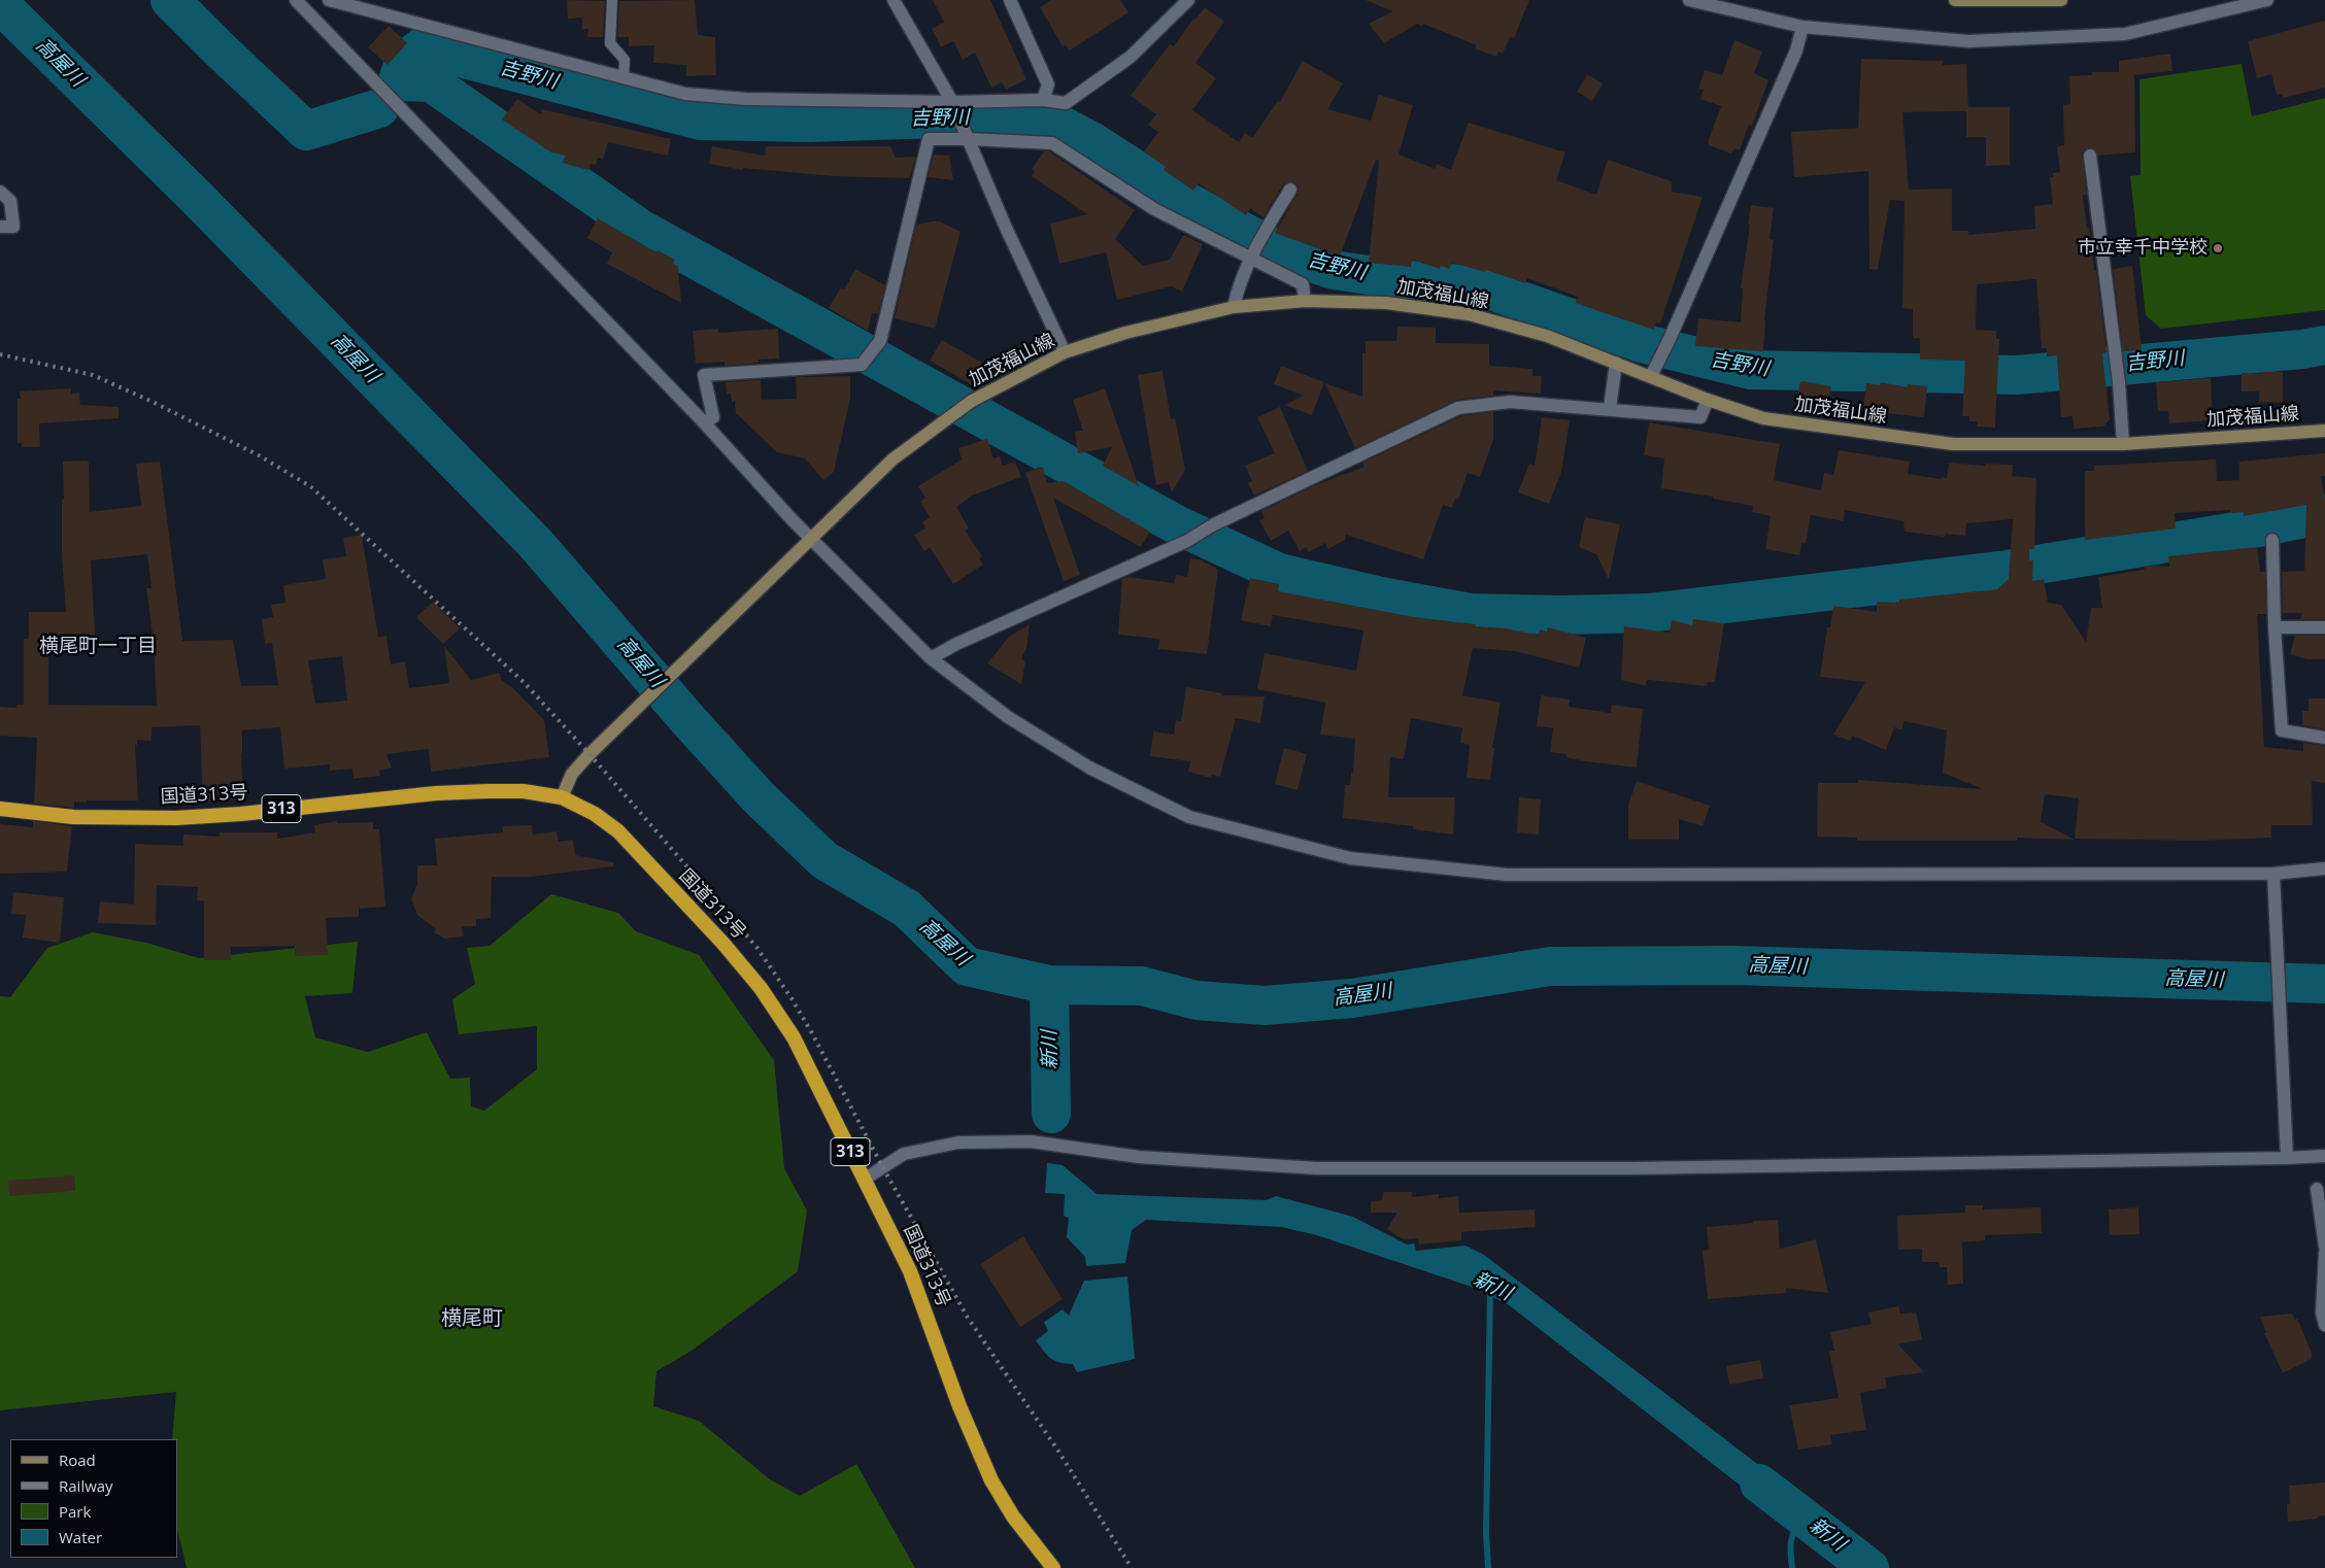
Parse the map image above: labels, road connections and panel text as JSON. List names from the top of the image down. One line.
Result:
{"streets":{"highway":["国道313号","313"],"main road":["加茂福山線"]},"crossings":[["加茂福山線","国道313号"]],"districts":["横尾町一丁目","横尾町"],"water":["高屋川","吉野川","新川"],"places":["市立幸千中学校"],"legend":["Road","Railway","Park","Water"]}
